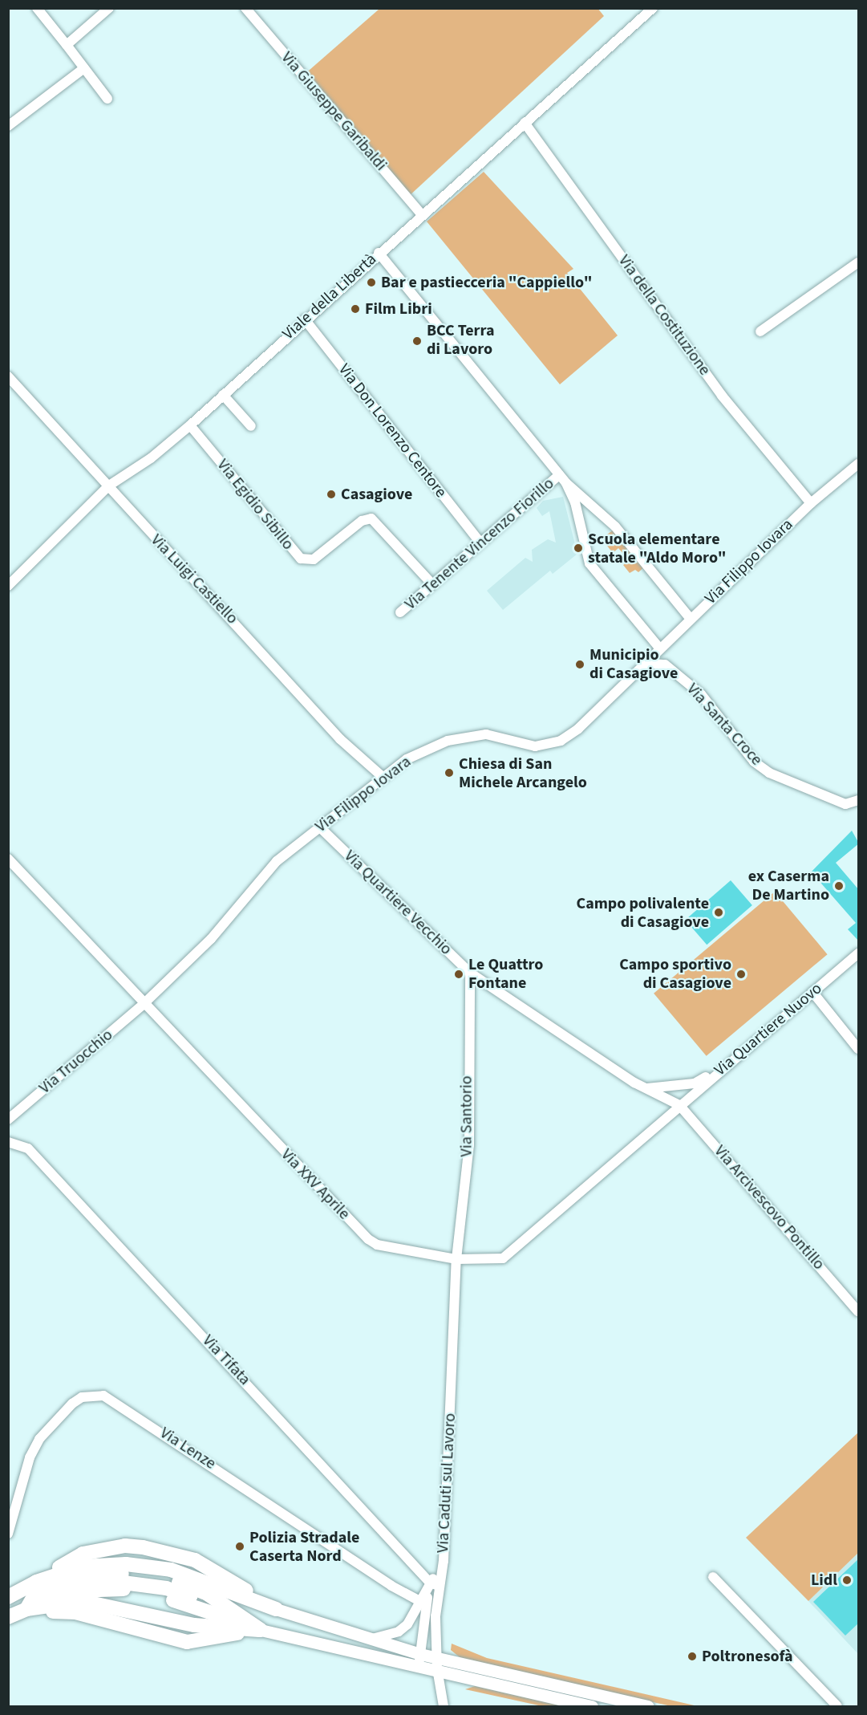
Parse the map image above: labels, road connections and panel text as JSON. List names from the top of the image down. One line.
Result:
{"streets":{"street":["Via Giuseppe Garibaldi","Viale della Libertà","Via della Costituzione","Via Don Lorenzo Centore","Via Egidio Sibillo","Via Tenente Vincenzo Fiorillo","Via Filippo Iovara","Via Luigi Castiello","Via Santa Croce","Via Quartiere Vecchio","Via Quartiere Nuovo","Via Truocchio","Via Santorio","Via XXV Aprile","Via Arcivescovo Pontillo","Via Tifata","Via Lenze","Via Caduti sul Lavoro"]},"crossings":[["Via Giuseppe Garibaldi","Viale della Libertà"],["Viale della Libertà","Via della Costituzione"],["Viale della Libertà","Via Don Lorenzo Centore"],["Viale della Libertà","Via Egidio Sibillo"],["Viale della Libertà","Via Luigi Castiello"],["Via della Costituzione","Via Filippo Iovara"],["Via Don Lorenzo Centore","Via Tenente Vincenzo Fiorillo"],["Via Egidio Sibillo","Via Tenente Vincenzo Fiorillo"],["Via Filippo Iovara","Via Luigi Castiello"],["Via Filippo Iovara","Via Santa Croce"],["Via Filippo Iovara","Via Quartiere Vecchio"],["Via Filippo Iovara","Via Truocchio"],["Via Filippo Iovara","Via XXV Aprile"],["Via Quartiere Vecchio","Via Quartiere Nuovo"],["Via Quartiere Vecchio","Via Santorio"],["Via Quartiere Vecchio","Via XXV Aprile"],["Via Quartiere Vecchio","Via Arcivescovo Pontillo"],["Via Quartiere Nuovo","Via XXV Aprile"],["Via Quartiere Nuovo","Via Arcivescovo Pontillo"],["Via Truocchio","Via XXV Aprile"],["Via Santorio","Via XXV Aprile"],["Via Santorio","Via Caduti sul Lavoro"],["Via XXV Aprile","Via Arcivescovo Pontillo"],["Via XXV Aprile","Via Caduti sul Lavoro"],["Via Tifata","Via Caduti sul Lavoro"]],"places":["Bar e pastiecceria \"Cappiello\"","Film Libri","BCC Terra di Lavoro","Casagiove","Scuola elementare statale \"Aldo Moro\"","Municipio di Casagiove","Chiesa di San Michele Arcangelo","ex Caserma De Martino","Campo polivalente di Casagiove","Le Quattro Fontane","Campo sportivo di Casagiove","Polizia Stradale Caserta Nord","Lidl","Poltronesofà"]}
